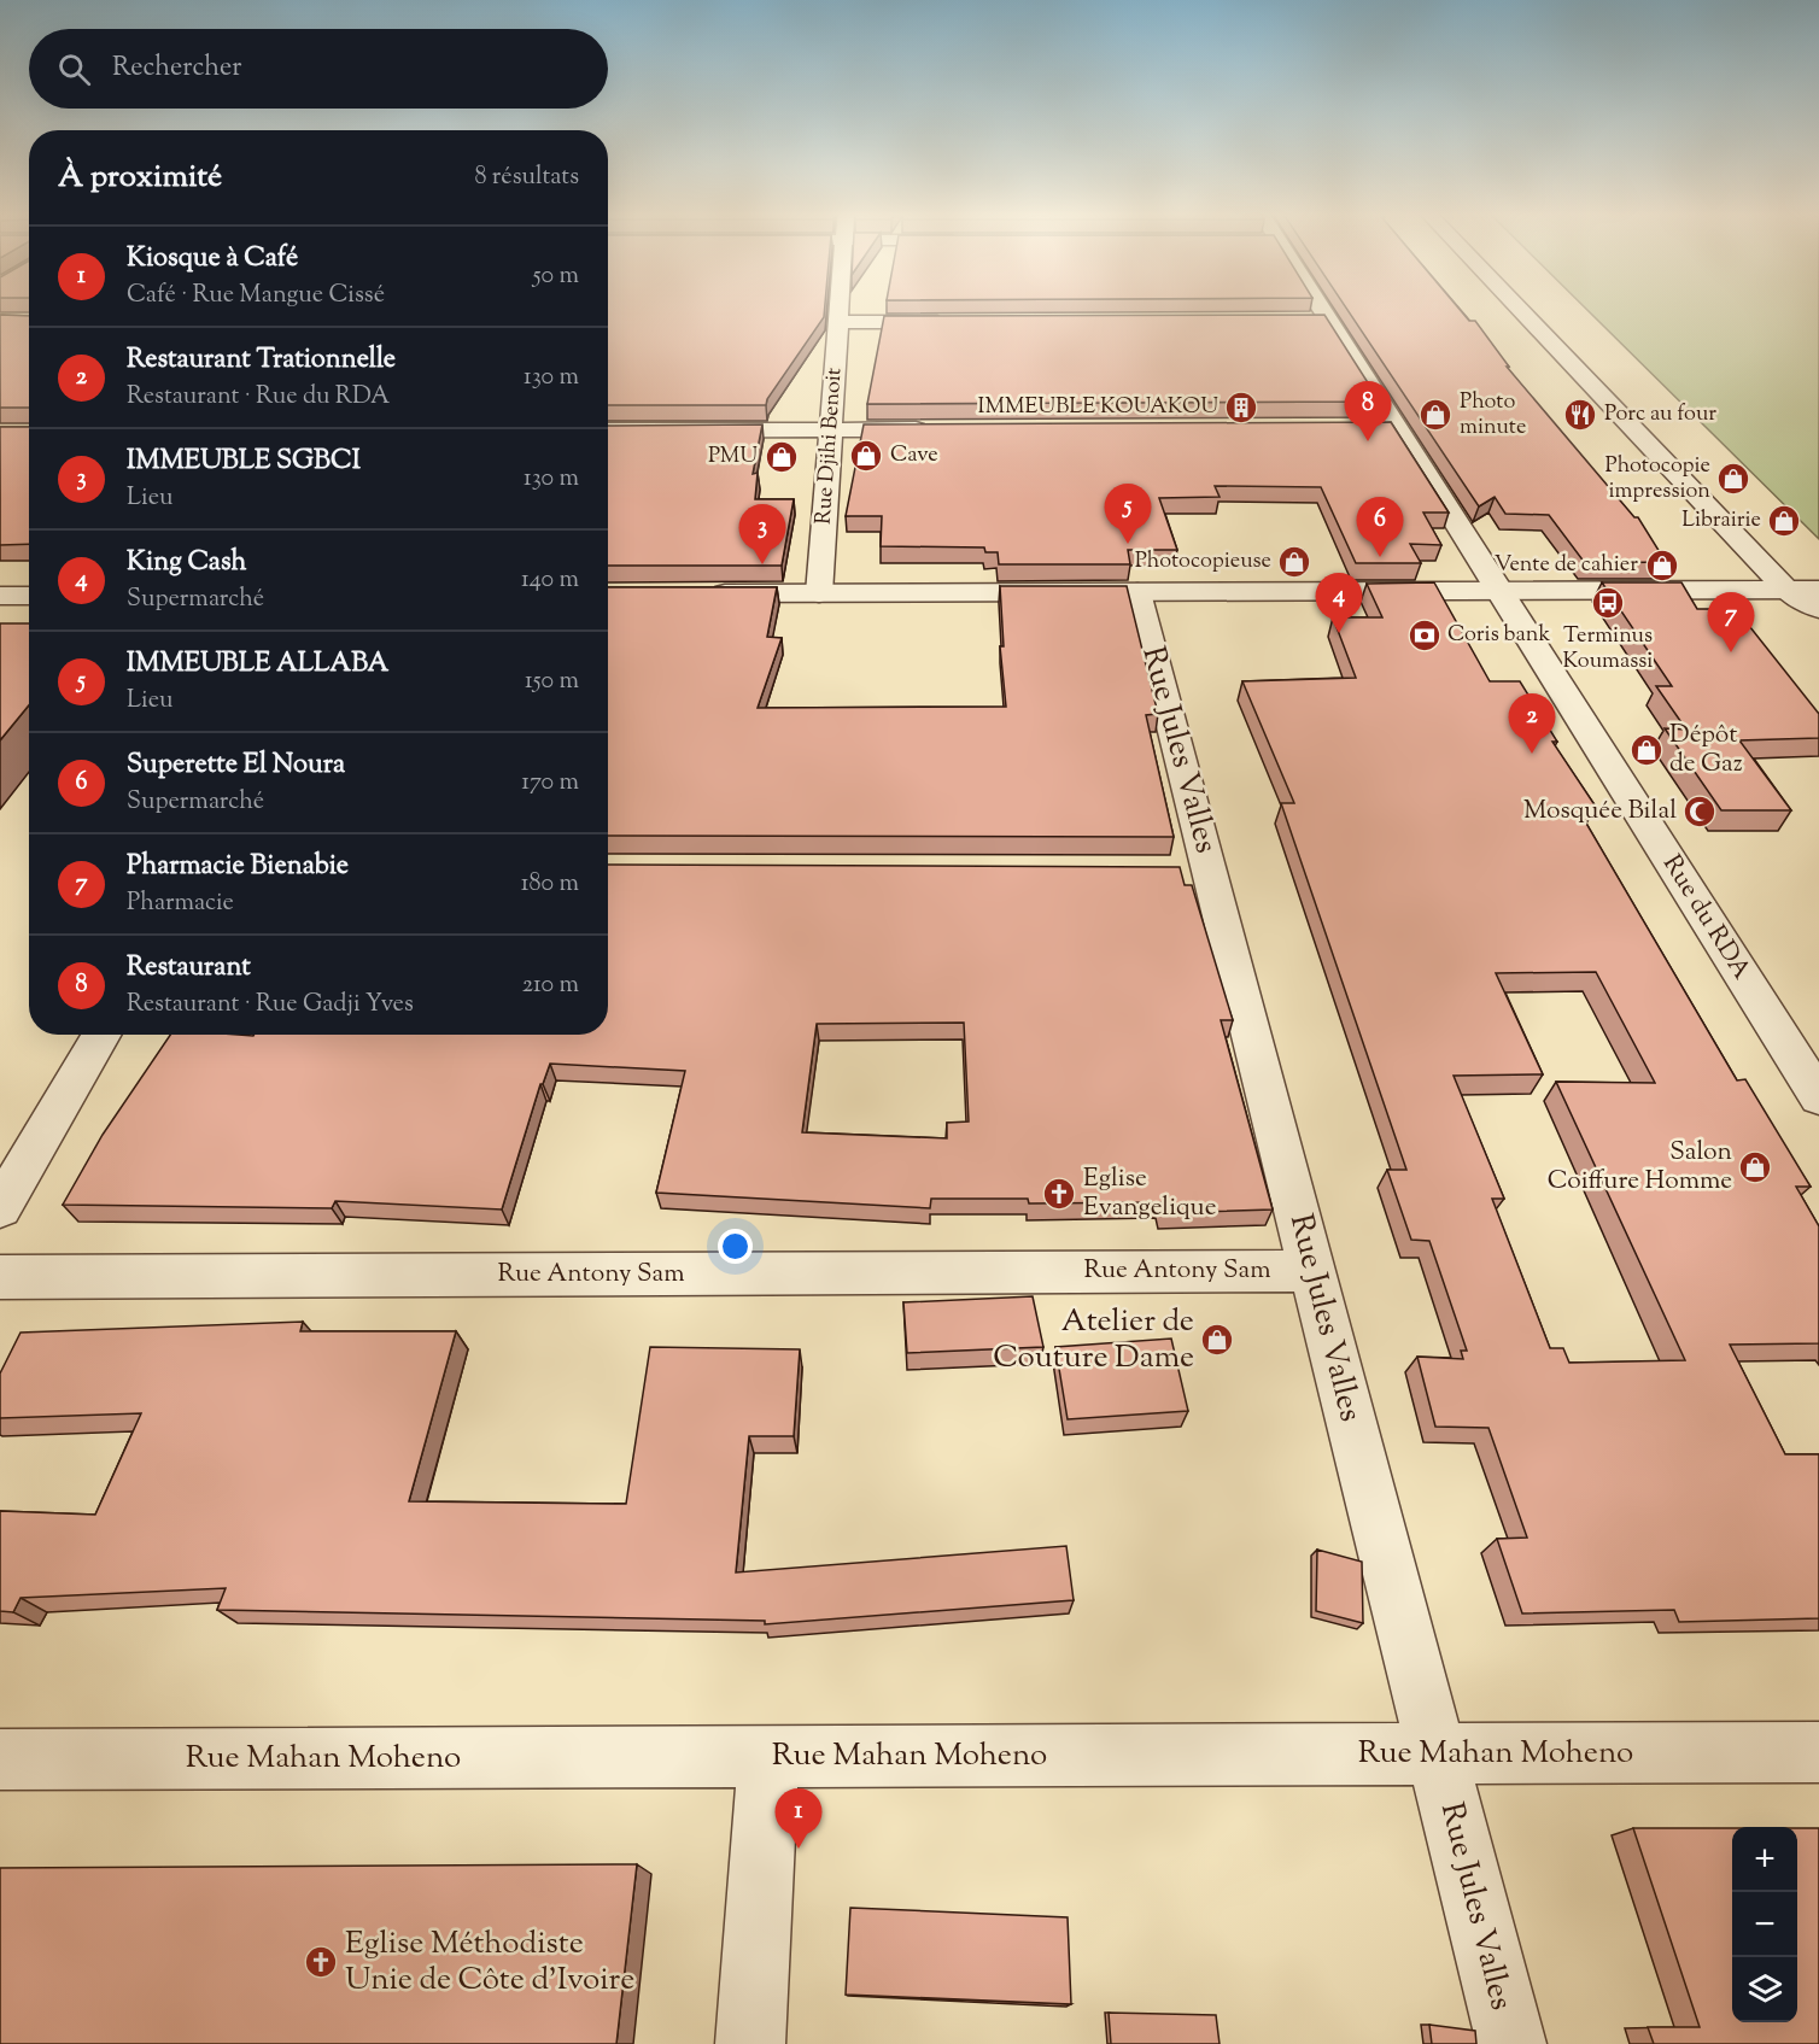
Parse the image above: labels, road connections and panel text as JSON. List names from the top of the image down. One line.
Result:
{"streets":{"street":["Rue Djihi Benoit","Rue Jules Valles","Rue du RDA","Rue Antony Sam","Rue Mahan Moheno"]},"crossings":[["Rue Jules Valles","Rue Antony Sam"],["Rue Jules Valles","Rue Mahan Moheno"]],"places":{"building":["IMMEUBLE KOUAKOU"],"shop":["Photo minute","Cave","PMU","Photocopie impression","Librairie","Photocopieuse","Vente de cahier","Dépôt de Gaz","Salon Coiffure Homme","Atelier de Couture Dame"],"restaurant":["Porc au four"],"bus stop":["Terminus Koumassi"],"bank":["Coris bank"],"mosque":["Mosquée Bilal"],"church":["Eglise Evangelique","Eglise Méthodiste Unie de Côte d'Ivoire"]},"page":{"search":"Rechercher","heading":["À proximité","8 résultats"],"list":[{"mark":"1","name":"Kiosque à Café","note":"Café · Rue Mangue Cissé","value":"50 m"},{"mark":"2","name":"Restaurant Trationnelle","note":"Restaurant · Rue du RDA","value":"130 m"},{"mark":"3","name":"IMMEUBLE SGBCI","note":"Lieu","value":"130 m"},{"mark":"4","name":"King Cash","note":"Supermarché","value":"140 m"},{"mark":"5","name":"IMMEUBLE ALLABA","note":"Lieu","value":"150 m"},{"mark":"6","name":"Superette El Noura","note":"Supermarché","value":"170 m"},{"mark":"7","name":"Pharmacie Bienabie","note":"Pharmacie","value":"180 m"},{"mark":"8","name":"Restaurant","note":"Restaurant · Rue Gadji Yves","value":"210 m"}],"pins":["8","5","6","3","4","7","2","1"],"map_buttons":["+","−"]}}
